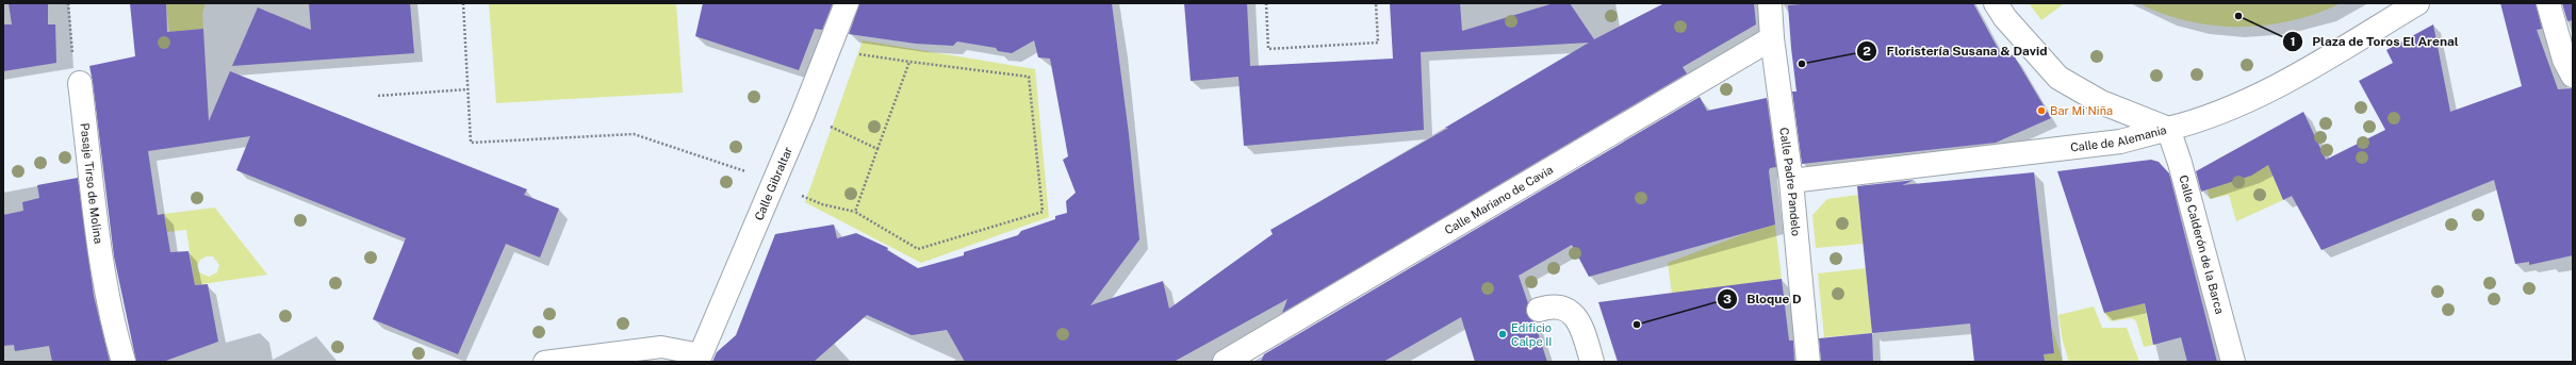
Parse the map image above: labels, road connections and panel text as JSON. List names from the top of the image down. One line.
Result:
{"streets":{"street":["Calle de Alemania","Calle Padre Pandelo","Pasaje Tirso de Molina","Calle Gibraltar","Calle Mariano de Cavia","Calle Calderón de la Barca"]},"crossings":[["Calle de Alemania","Calle Padre Pandelo"],["Calle de Alemania","Calle Calderón de la Barca"],["Calle Padre Pandelo","Calle Mariano de Cavia"]],"places":["Plaza de Toros El Arenal","Floristería Susana & David","Bar Mi Niña","Bloque D","Edificio Calpe II"]}
